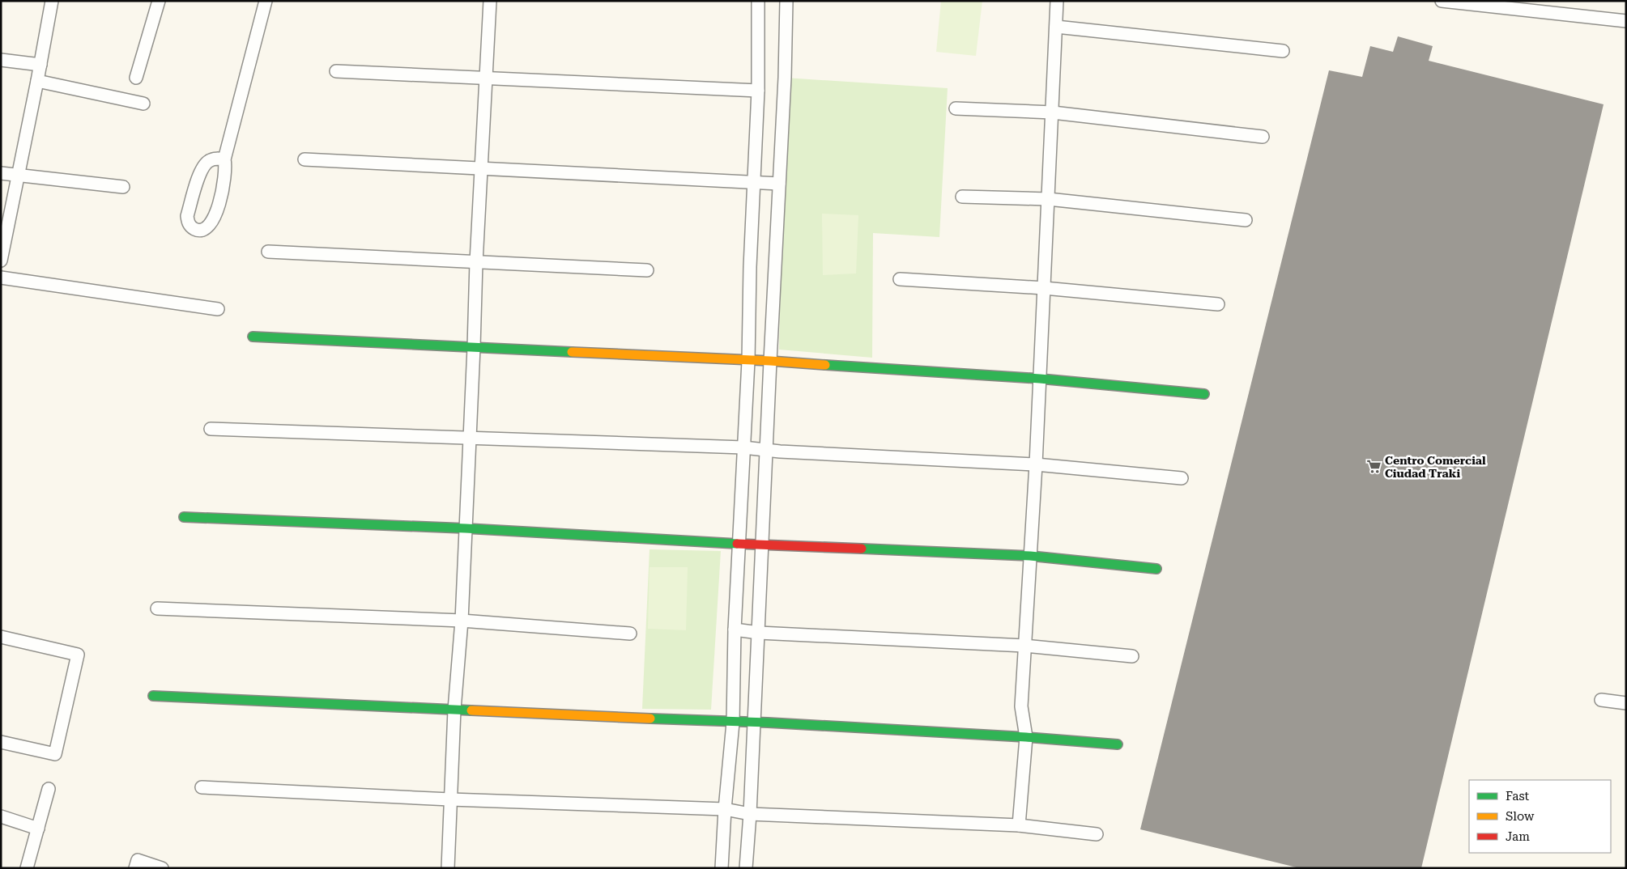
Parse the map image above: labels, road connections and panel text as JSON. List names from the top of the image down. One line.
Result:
{"places":{"supermarket":["Centro Comercial Ciudad Traki"]},"legend":["Fast","Slow","Jam"]}
